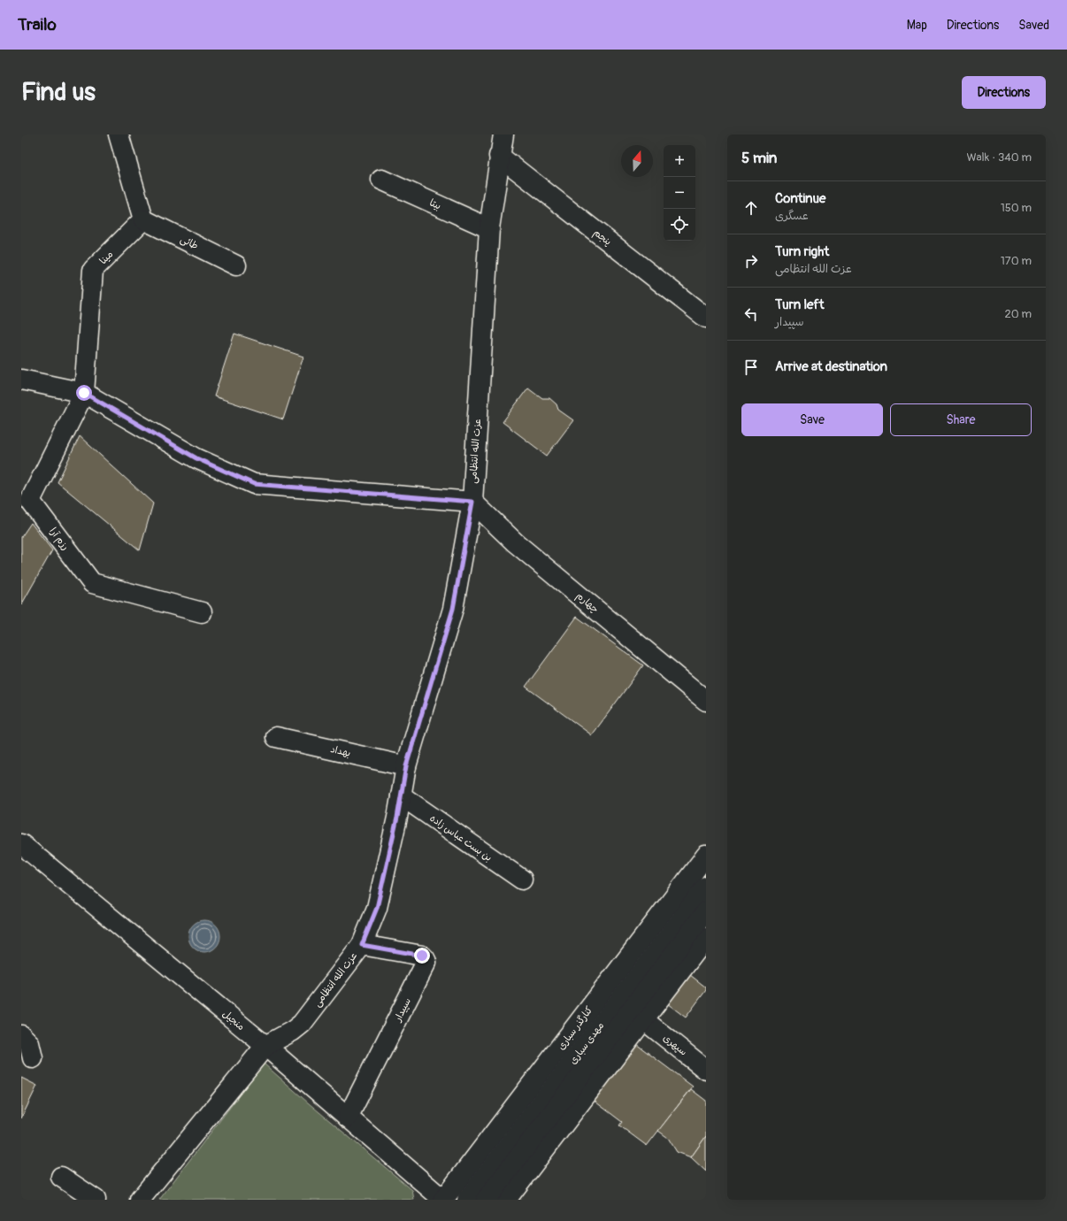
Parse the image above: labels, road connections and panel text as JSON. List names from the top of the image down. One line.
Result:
{"streets":{"street":["بیتا","پنجم","طائی","مینا","عزت الله انتظامی","رزم آرا","چهارم","بهداد","بن بست عباس زاده","سپیدار","منجیل","کنارگذر سباری","مهدی سباری","سپهری"]},"crossings":[["بیتا","عزت الله انتظامی"],["پنجم","عزت الله انتظامی"],["طائی","مینا"],["مینا","رزم آرا"],["عزت الله انتظامی","چهارم"],["عزت الله انتظامی","بهداد"],["عزت الله انتظامی","بن بست عباس زاده"],["عزت الله انتظامی","سپیدار"],["عزت الله انتظامی","منجیل"],["سپیدار","منجیل"],["منجیل","کنارگذر سباری"]],"north":"top","page":{"header":"Trailo","nav":["Map","Directions","Saved"],"buttons":["Directions",["Save","Share"]],"title":"Find us","heading":["5 min","Walk · 340 m"],"map_buttons":["+","−"],"list":[["Continue","عسگری","150 m"],["Turn right","عزت الله انتظامی","170 m"],["Turn left","سپیدار","20 m"],"Arrive at destination"]}}
